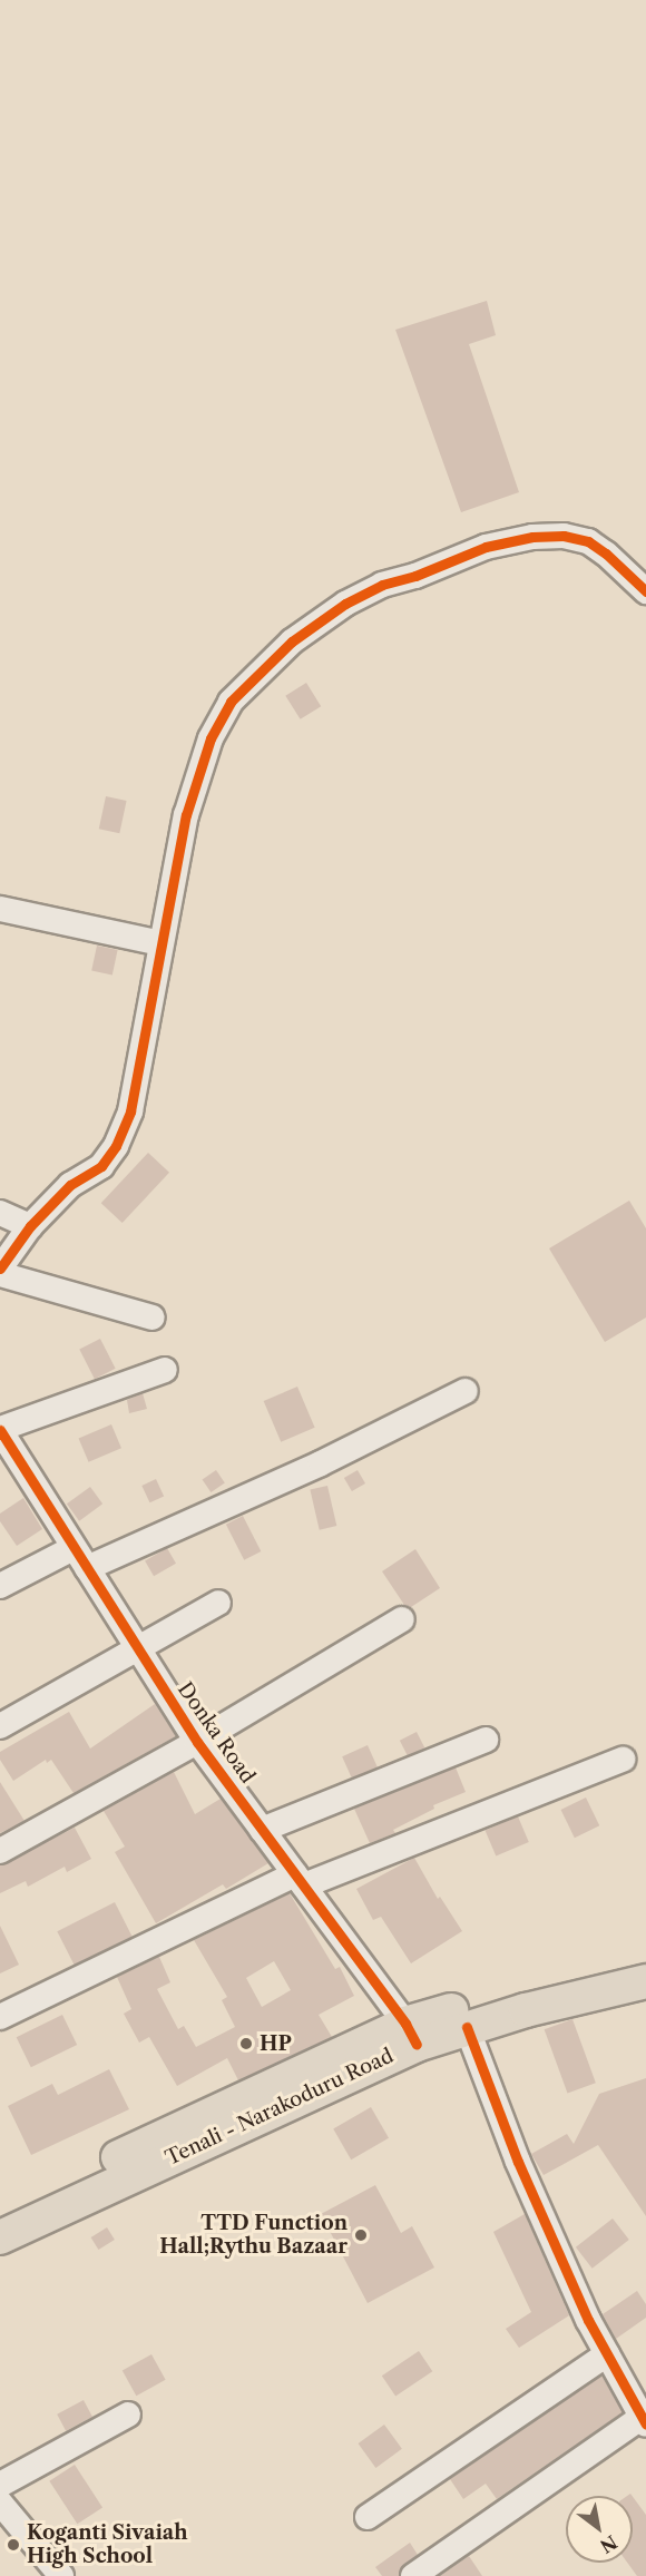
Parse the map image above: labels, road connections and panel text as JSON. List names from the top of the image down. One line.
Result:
{"streets":{"main road":["Tenali - Narakoduru Road"],"street":["Donka Road"]},"crossings":[["Donka Road","Tenali - Narakoduru Road"]],"places":["HP","TTD Function Hall;Rythu Bazaar","Koganti Sivaiah High School"],"north":"bottom right"}
